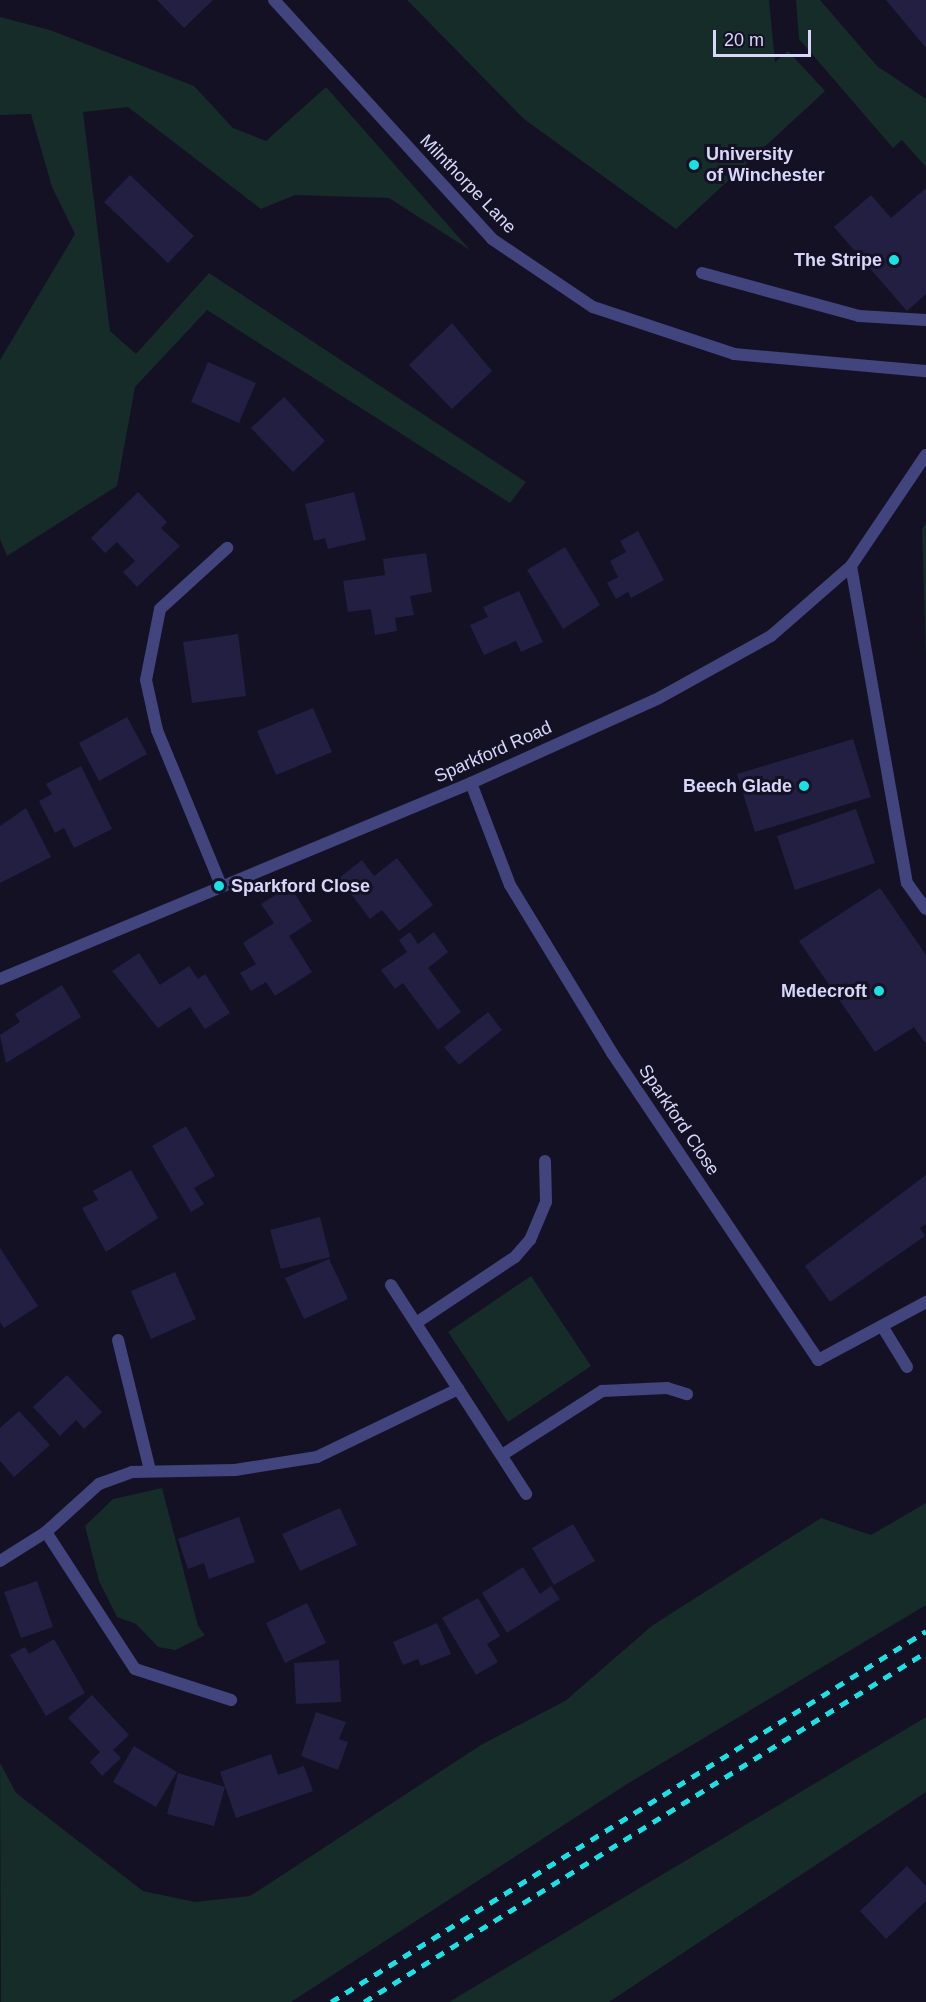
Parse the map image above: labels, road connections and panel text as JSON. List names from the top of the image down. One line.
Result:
{"streets":{"street":["Milnthorpe Lane","Sparkford Road","Sparkford Close"]},"crossings":[["Sparkford Road","Sparkford Close"]],"places":["University of Winchester","The Stripe","Beech Glade","Sparkford Close","Medecroft"],"scale_bar":"20 m"}
